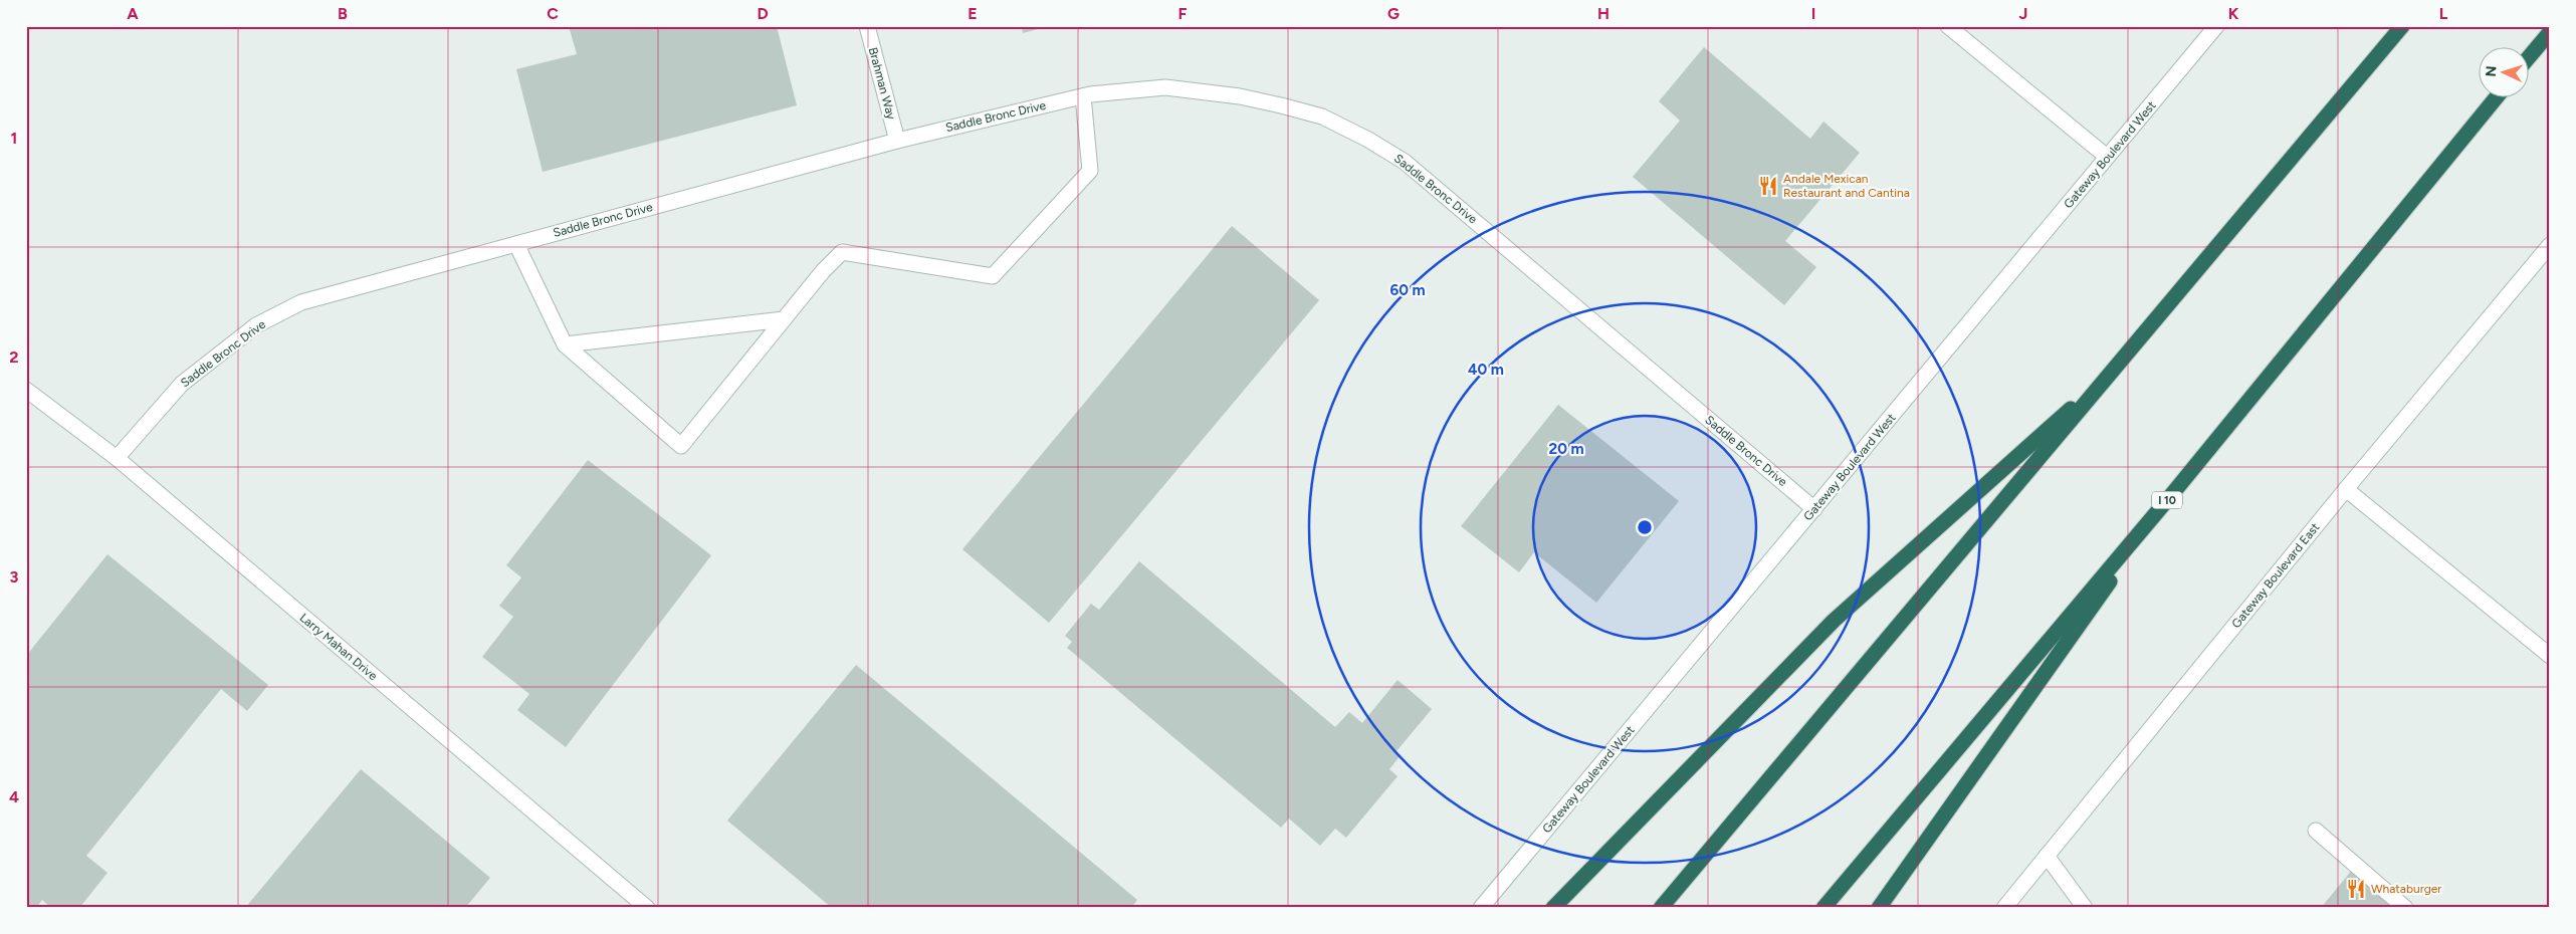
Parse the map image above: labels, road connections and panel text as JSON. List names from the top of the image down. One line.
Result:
{"streets":{"highway":["I 10"],"street":["Brahman Way","Saddle Bronc Drive","Gateway Boulevard West","Gateway Boulevard East","Larry Mahan Drive"]},"crossings":[["Brahman Way","Saddle Bronc Drive"],["Saddle Bronc Drive","Gateway Boulevard West"],["Saddle Bronc Drive","Larry Mahan Drive"]],"places":{"restaurant":["Andale Mexican Restaurant and Cantina","Whataburger"]},"north":"left","grid":{"columns":["A","B","C","D","E","F","G","H","I","J","K","L"],"rows":["1","2","3","4"]},"rings":["60 m","40 m","20 m"]}
